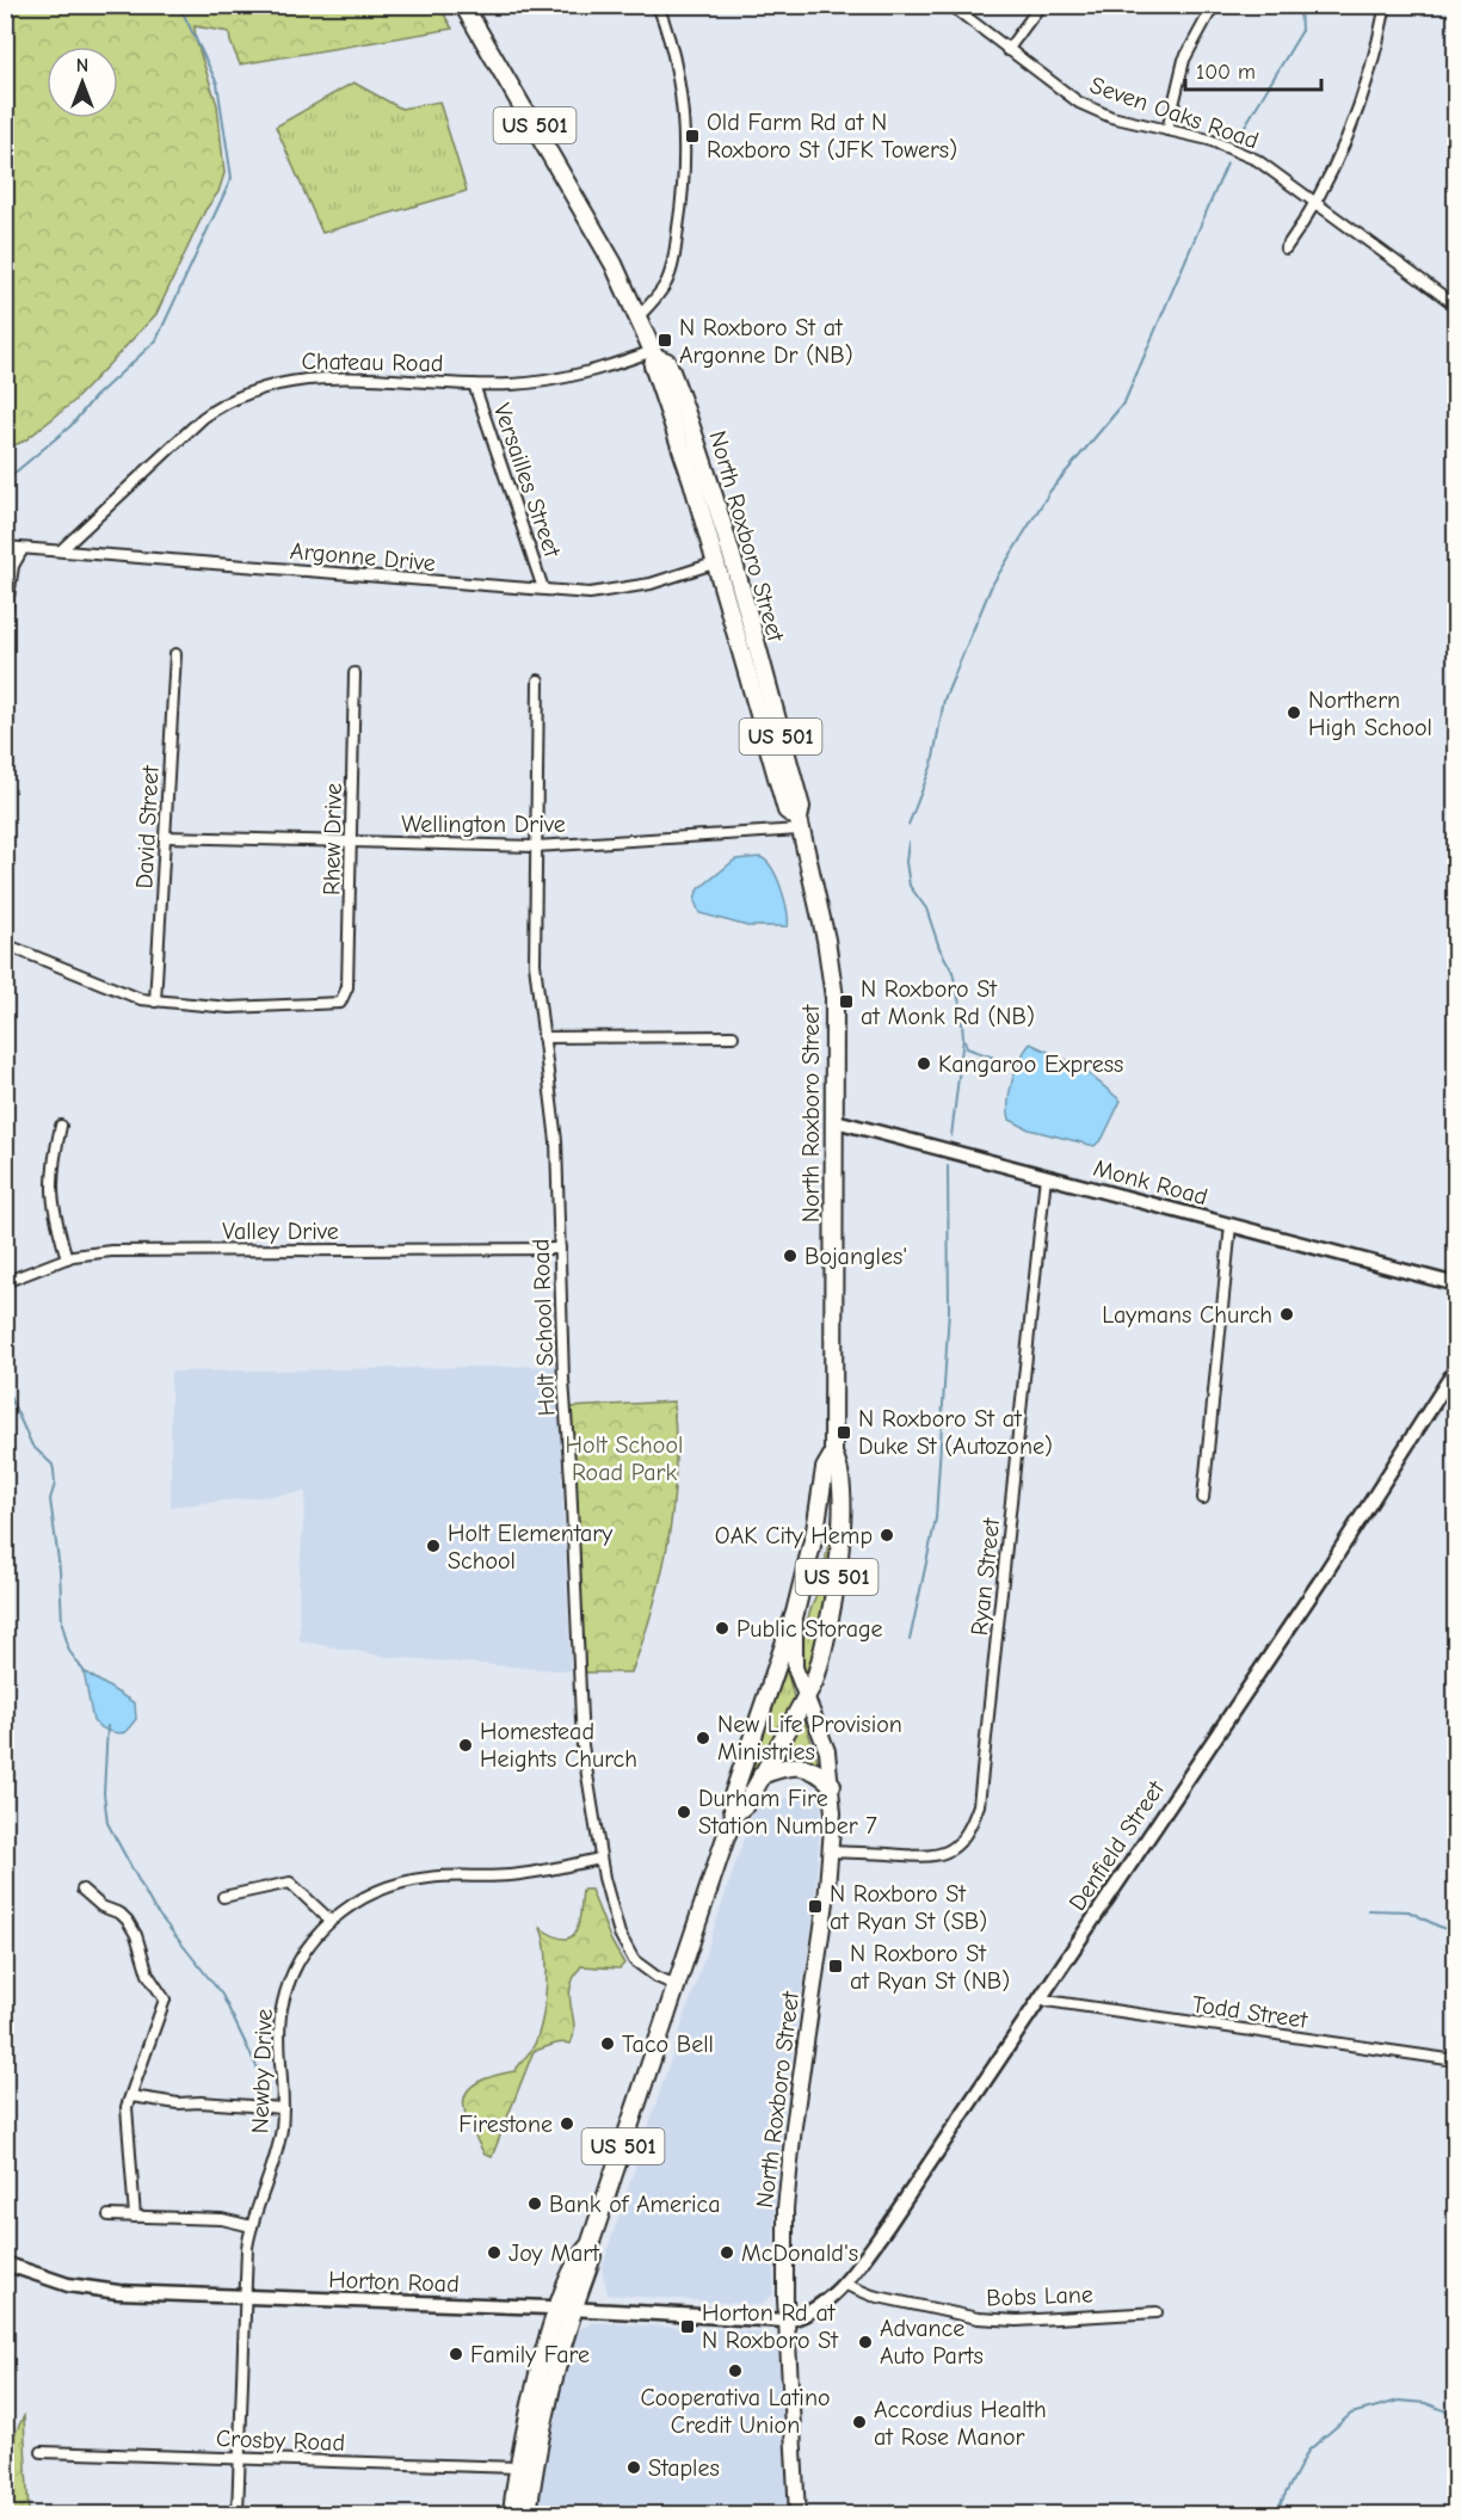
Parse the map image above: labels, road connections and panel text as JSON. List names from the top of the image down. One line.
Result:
{"streets":{"highway":["US 501","North Roxboro Street"],"street":["Seven Oaks Road","Chateau Road","Versailles Street","Argonne Drive","Wellington Drive","David Street","Rhew Drive","Monk Road","Valley Drive","Holt School Road","Ryan Street","Denfield Street","Todd Street","Newby Drive","Horton Road","Bobs Lane","Crosby Road"]},"crossings":[["US 501","North Roxboro Street"],["US 501","Holt School Road"],["US 501","Horton Road"],["US 501","Crosby Road"],["Chateau Road","Versailles Street"],["Chateau Road","North Roxboro Street"],["Chateau Road","Argonne Drive"],["Versailles Street","Argonne Drive"],["North Roxboro Street","Argonne Drive"],["North Roxboro Street","Wellington Drive"],["North Roxboro Street","Monk Road"],["North Roxboro Street","Ryan Street"],["North Roxboro Street","Denfield Street"],["North Roxboro Street","Horton Road"],["Wellington Drive","David Street"],["Wellington Drive","Rhew Drive"],["Wellington Drive","Holt School Road"],["David Street","Rhew Drive"],["Monk Road","Ryan Street"],["Valley Drive","Holt School Road"],["Holt School Road","Newby Drive"],["Denfield Street","Todd Street"],["Denfield Street","Horton Road"],["Denfield Street","Bobs Lane"],["Newby Drive","Horton Road"],["Newby Drive","Crosby Road"]],"parks":["Holt School Road Park"],"places":{"transit":["Old Farm Rd at N Roxboro St (JFK Towers)","N Roxboro St at Argonne Dr (NB)","N Roxboro St at Monk Rd (NB)","N Roxboro St at Duke St (Autozone)","N Roxboro St at Ryan St (SB)","N Roxboro St at Ryan St (NB)","Horton Rd at N Roxboro St"],"other":["Northern High School","Kangaroo Express","Bojangles'","Laymans Church","OAK City Hemp","Holt Elementary School","Public Storage","New Life Provision Ministries","Homestead Heights Church","Durham Fire Station Number 7","Taco Bell","Firestone","Bank of America","Joy Mart","McDonald's","Advance Auto Parts","Family Fare","Cooperativa Latino Credit Union","Accordius Health at Rose Manor","Staples"]},"scale_bar":"100 m","north":"top"}
